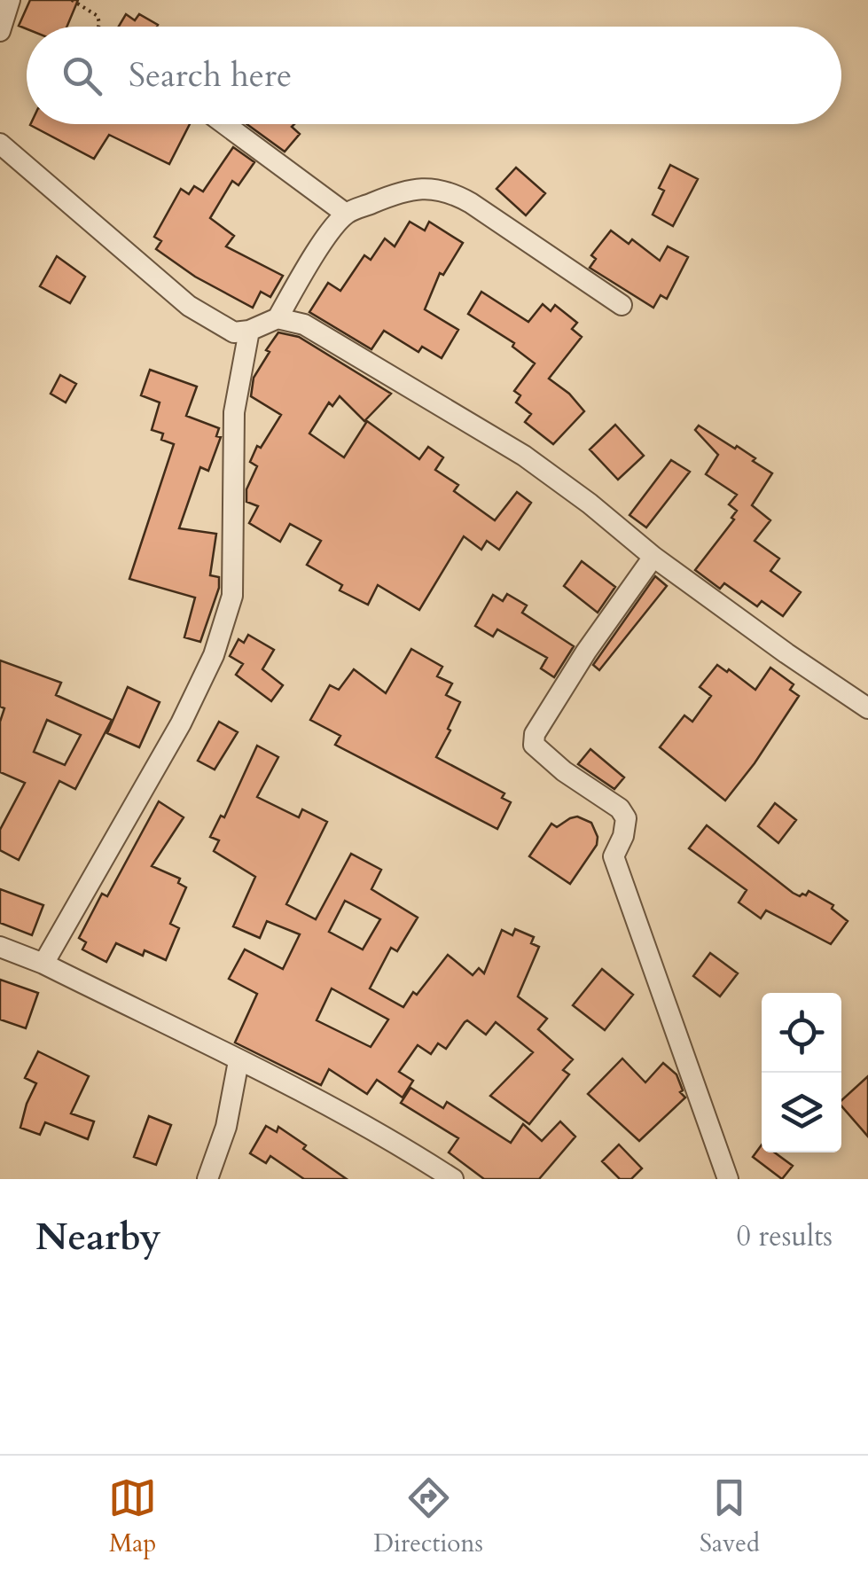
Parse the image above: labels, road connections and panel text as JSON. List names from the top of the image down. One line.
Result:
{"page":{"search":"Search here","heading":["Nearby","0 results"],"nav":["Map","Directions","Saved"]}}
